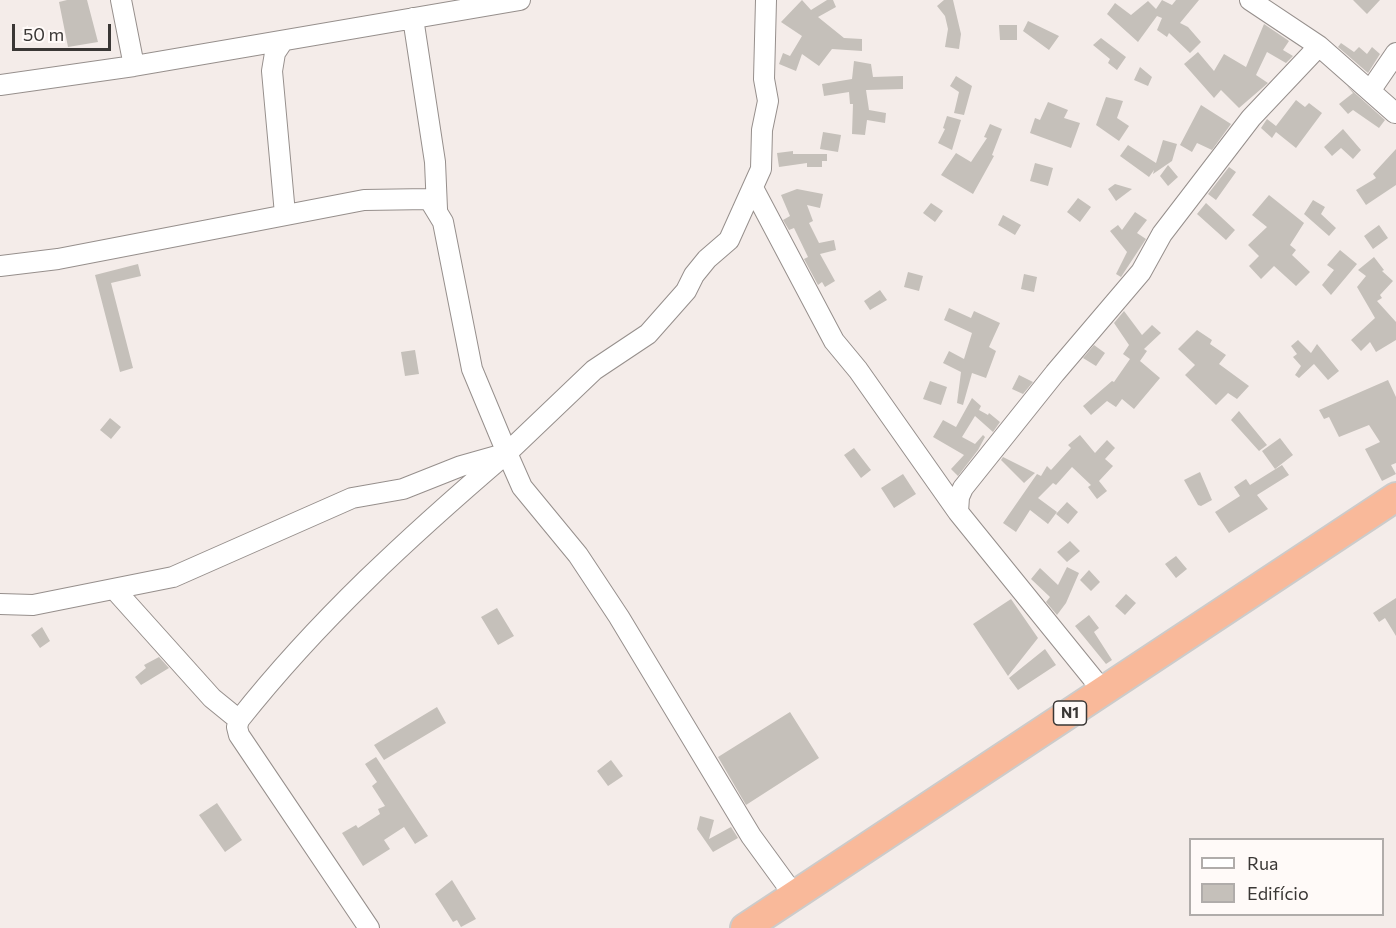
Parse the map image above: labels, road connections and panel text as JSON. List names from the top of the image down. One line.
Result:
{"streets":{"highway":["N1"]},"legend":["Rua","Edifício"],"scale_bar":"50 m"}
